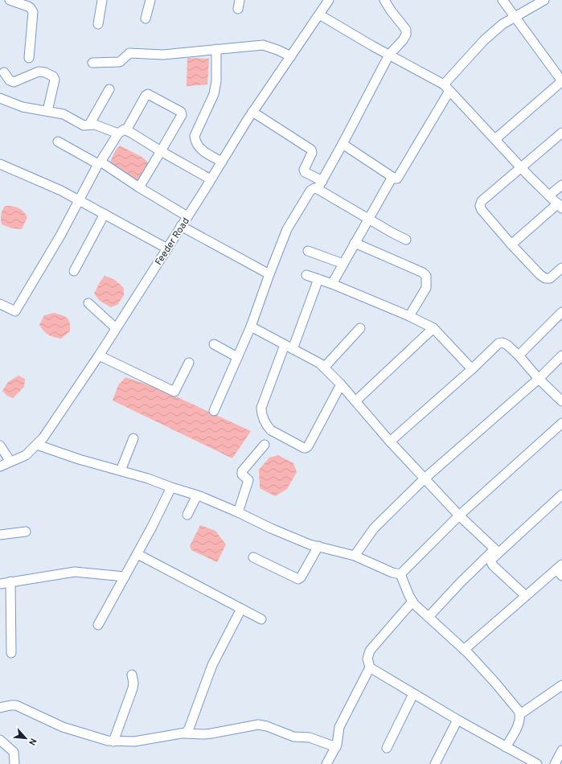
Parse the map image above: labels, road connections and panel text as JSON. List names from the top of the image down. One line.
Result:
{"streets":{"street":["Feeder Road"]},"north":"bottom right"}
